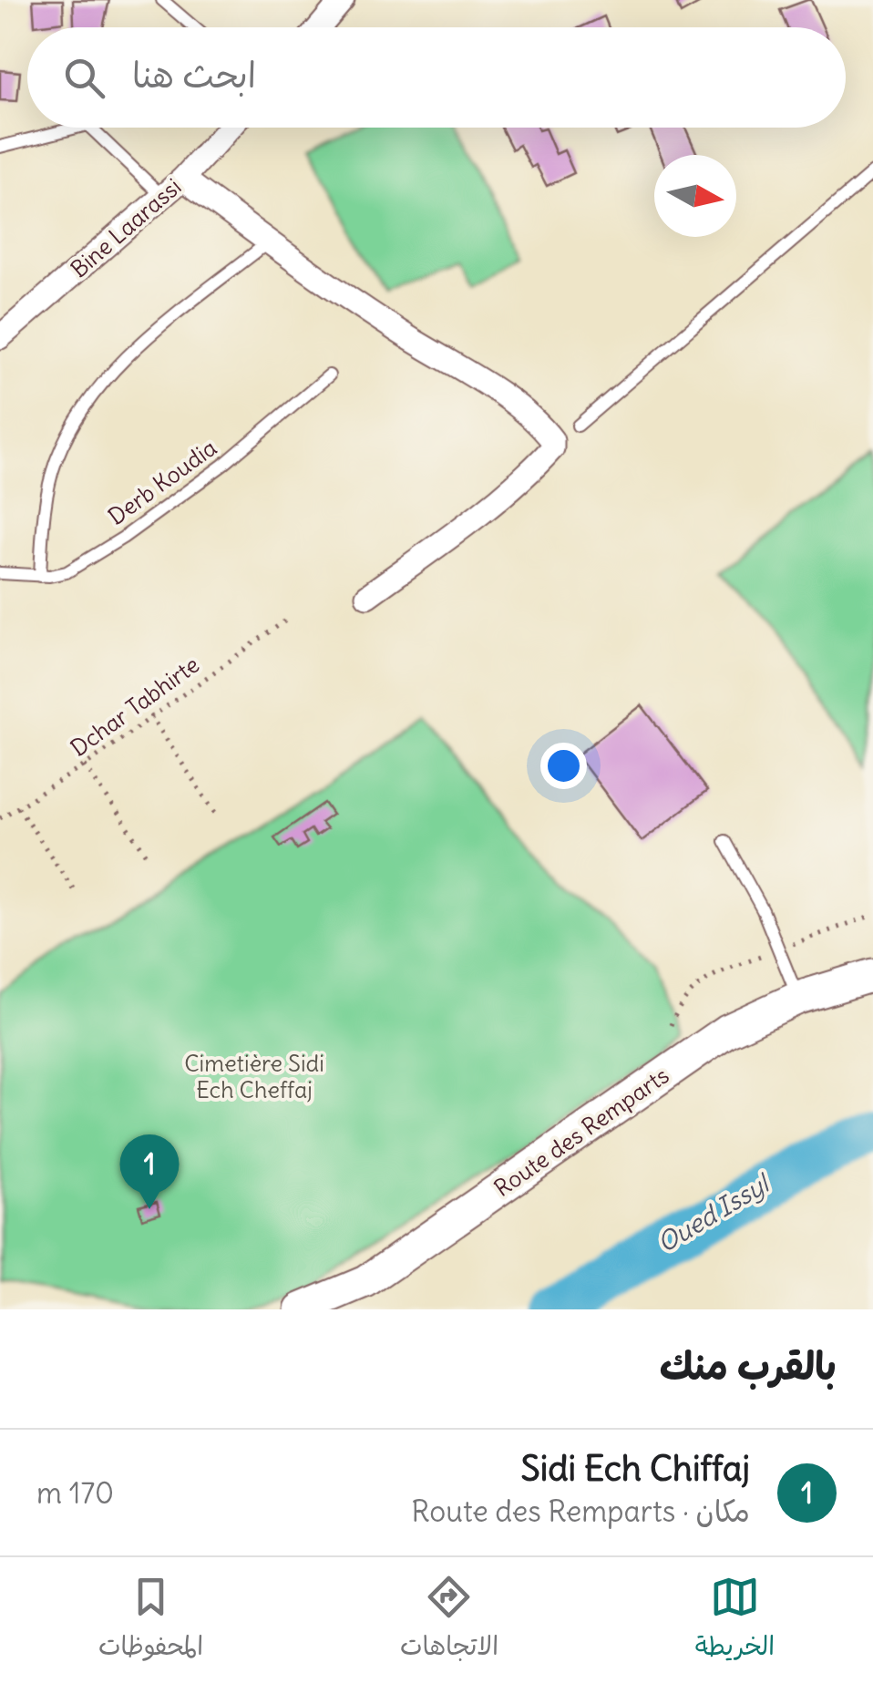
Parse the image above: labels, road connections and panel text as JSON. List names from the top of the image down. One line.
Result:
{"streets":{"main road":["Route des Remparts"],"street":["Bine Laarassi"],"lane":["Derb Koudia"],"path":["Dchar Tabhirte"]},"water":["Oued Issyl"],"parks":["Cimetière Sidi Ech Cheffaj"],"north":"right","page":{"search":"ابحث هنا","pins":"1","heading":"بالقرب منك","list":[{"mark":"1","name":"Sidi Ech Chiffaj","note":"مكان · Route des Remparts","value":"170 m"}],"nav":["الخريطة","الاتجاهات","المحفوظات"]}}
